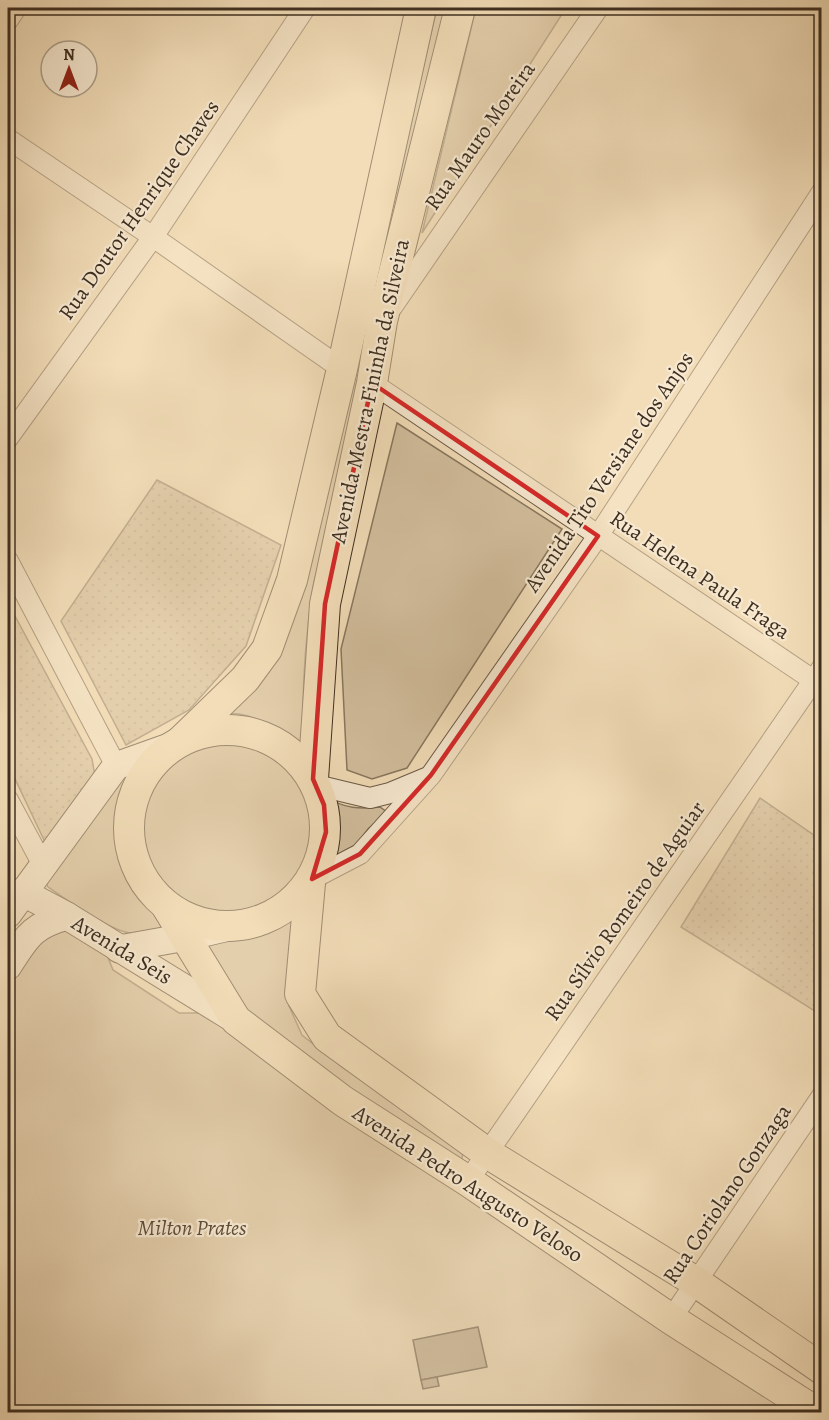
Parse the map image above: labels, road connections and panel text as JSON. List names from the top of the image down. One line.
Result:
{"streets":{"main road":["Avenida Mestra Fininha da Silveira","Avenida Pedro Augusto Veloso"],"street":["Rua Mauro Moreira","Rua Doutor Henrique Chaves","Avenida Tito Versiane dos Anjos","Rua Helena Paula Fraga","Rua Sílvio Romeiro de Aguiar","Avenida Seis","Rua Coriolano Gonzaga"]},"crossings":[["Rua Mauro Moreira","Avenida Mestra Fininha da Silveira"],["Avenida Mestra Fininha da Silveira","Avenida Tito Versiane dos Anjos"],["Avenida Mestra Fininha da Silveira","Rua Helena Paula Fraga"],["Avenida Mestra Fininha da Silveira","Avenida Pedro Augusto Veloso"],["Avenida Tito Versiane dos Anjos","Rua Helena Paula Fraga"],["Avenida Tito Versiane dos Anjos","Avenida Pedro Augusto Veloso"],["Rua Helena Paula Fraga","Rua Sílvio Romeiro de Aguiar"],["Rua Sílvio Romeiro de Aguiar","Avenida Pedro Augusto Veloso"],["Avenida Seis","Avenida Pedro Augusto Veloso"],["Avenida Pedro Augusto Veloso","Rua Coriolano Gonzaga"]],"parks":["Milton Prates"],"north":"top"}
